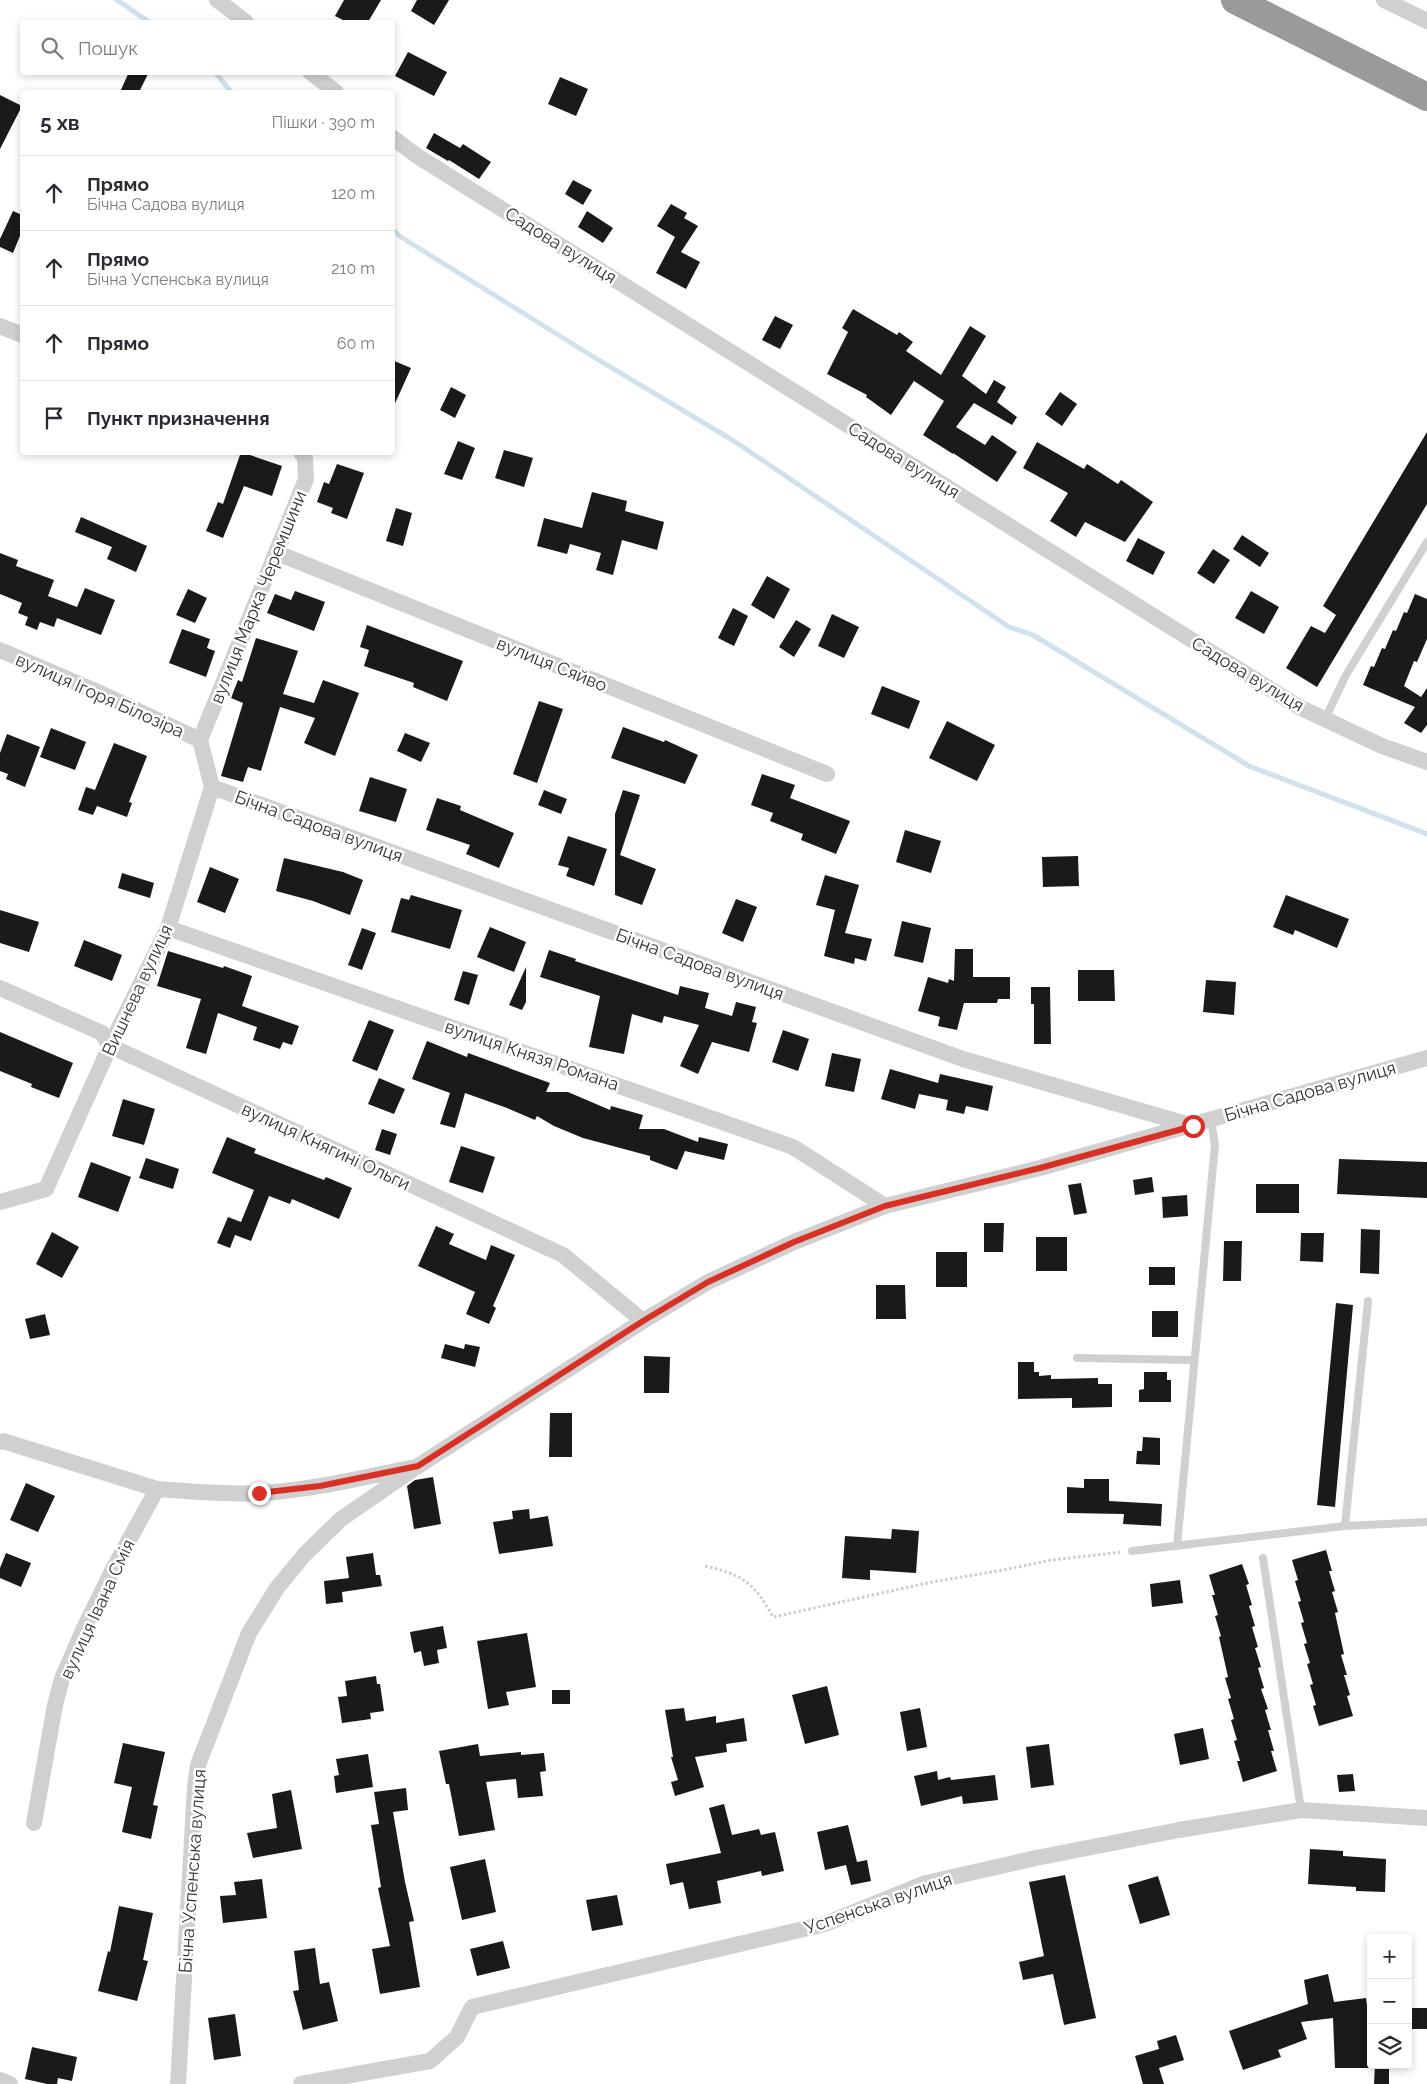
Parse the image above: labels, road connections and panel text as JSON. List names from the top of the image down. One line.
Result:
{"streets":{"street":["Садова вулиця","вулиця Марка Черемшини","вулиця Сяйво","вулиця Ігоря Білозіра","Бічна Садова вулиця","Вишнева вулиця","вулиця Князя Романа","вулиця Княгині Ольги","вулиця Івана Смія","Бічна Успенська вулиця","Успенська вулиця"]},"crossings":[["вулиця Марка Черемшини","вулиця Сяйво"],["вулиця Марка Черемшини","вулиця Ігоря Білозіра"],["Бічна Садова вулиця","Вишнева вулиця"],["Бічна Садова вулиця","вулиця Князя Романа"],["Бічна Садова вулиця","Бічна Успенська вулиця"],["Вишнева вулиця","вулиця Князя Романа"],["Вишнева вулиця","вулиця Княгині Ольги"],["вулиця Князя Романа","Бічна Успенська вулиця"],["вулиця Княгині Ольги","Бічна Успенська вулиця"]],"page":{"search":"Пошук","heading":["5 хв","Пішки · 390 m"],"list":[["Прямо","Бічна Садова вулиця","120 m"],["Прямо","Бічна Успенська вулиця","210 m"],["Прямо","60 m"],"Пункт призначення"],"map_buttons":["+","−"]}}
